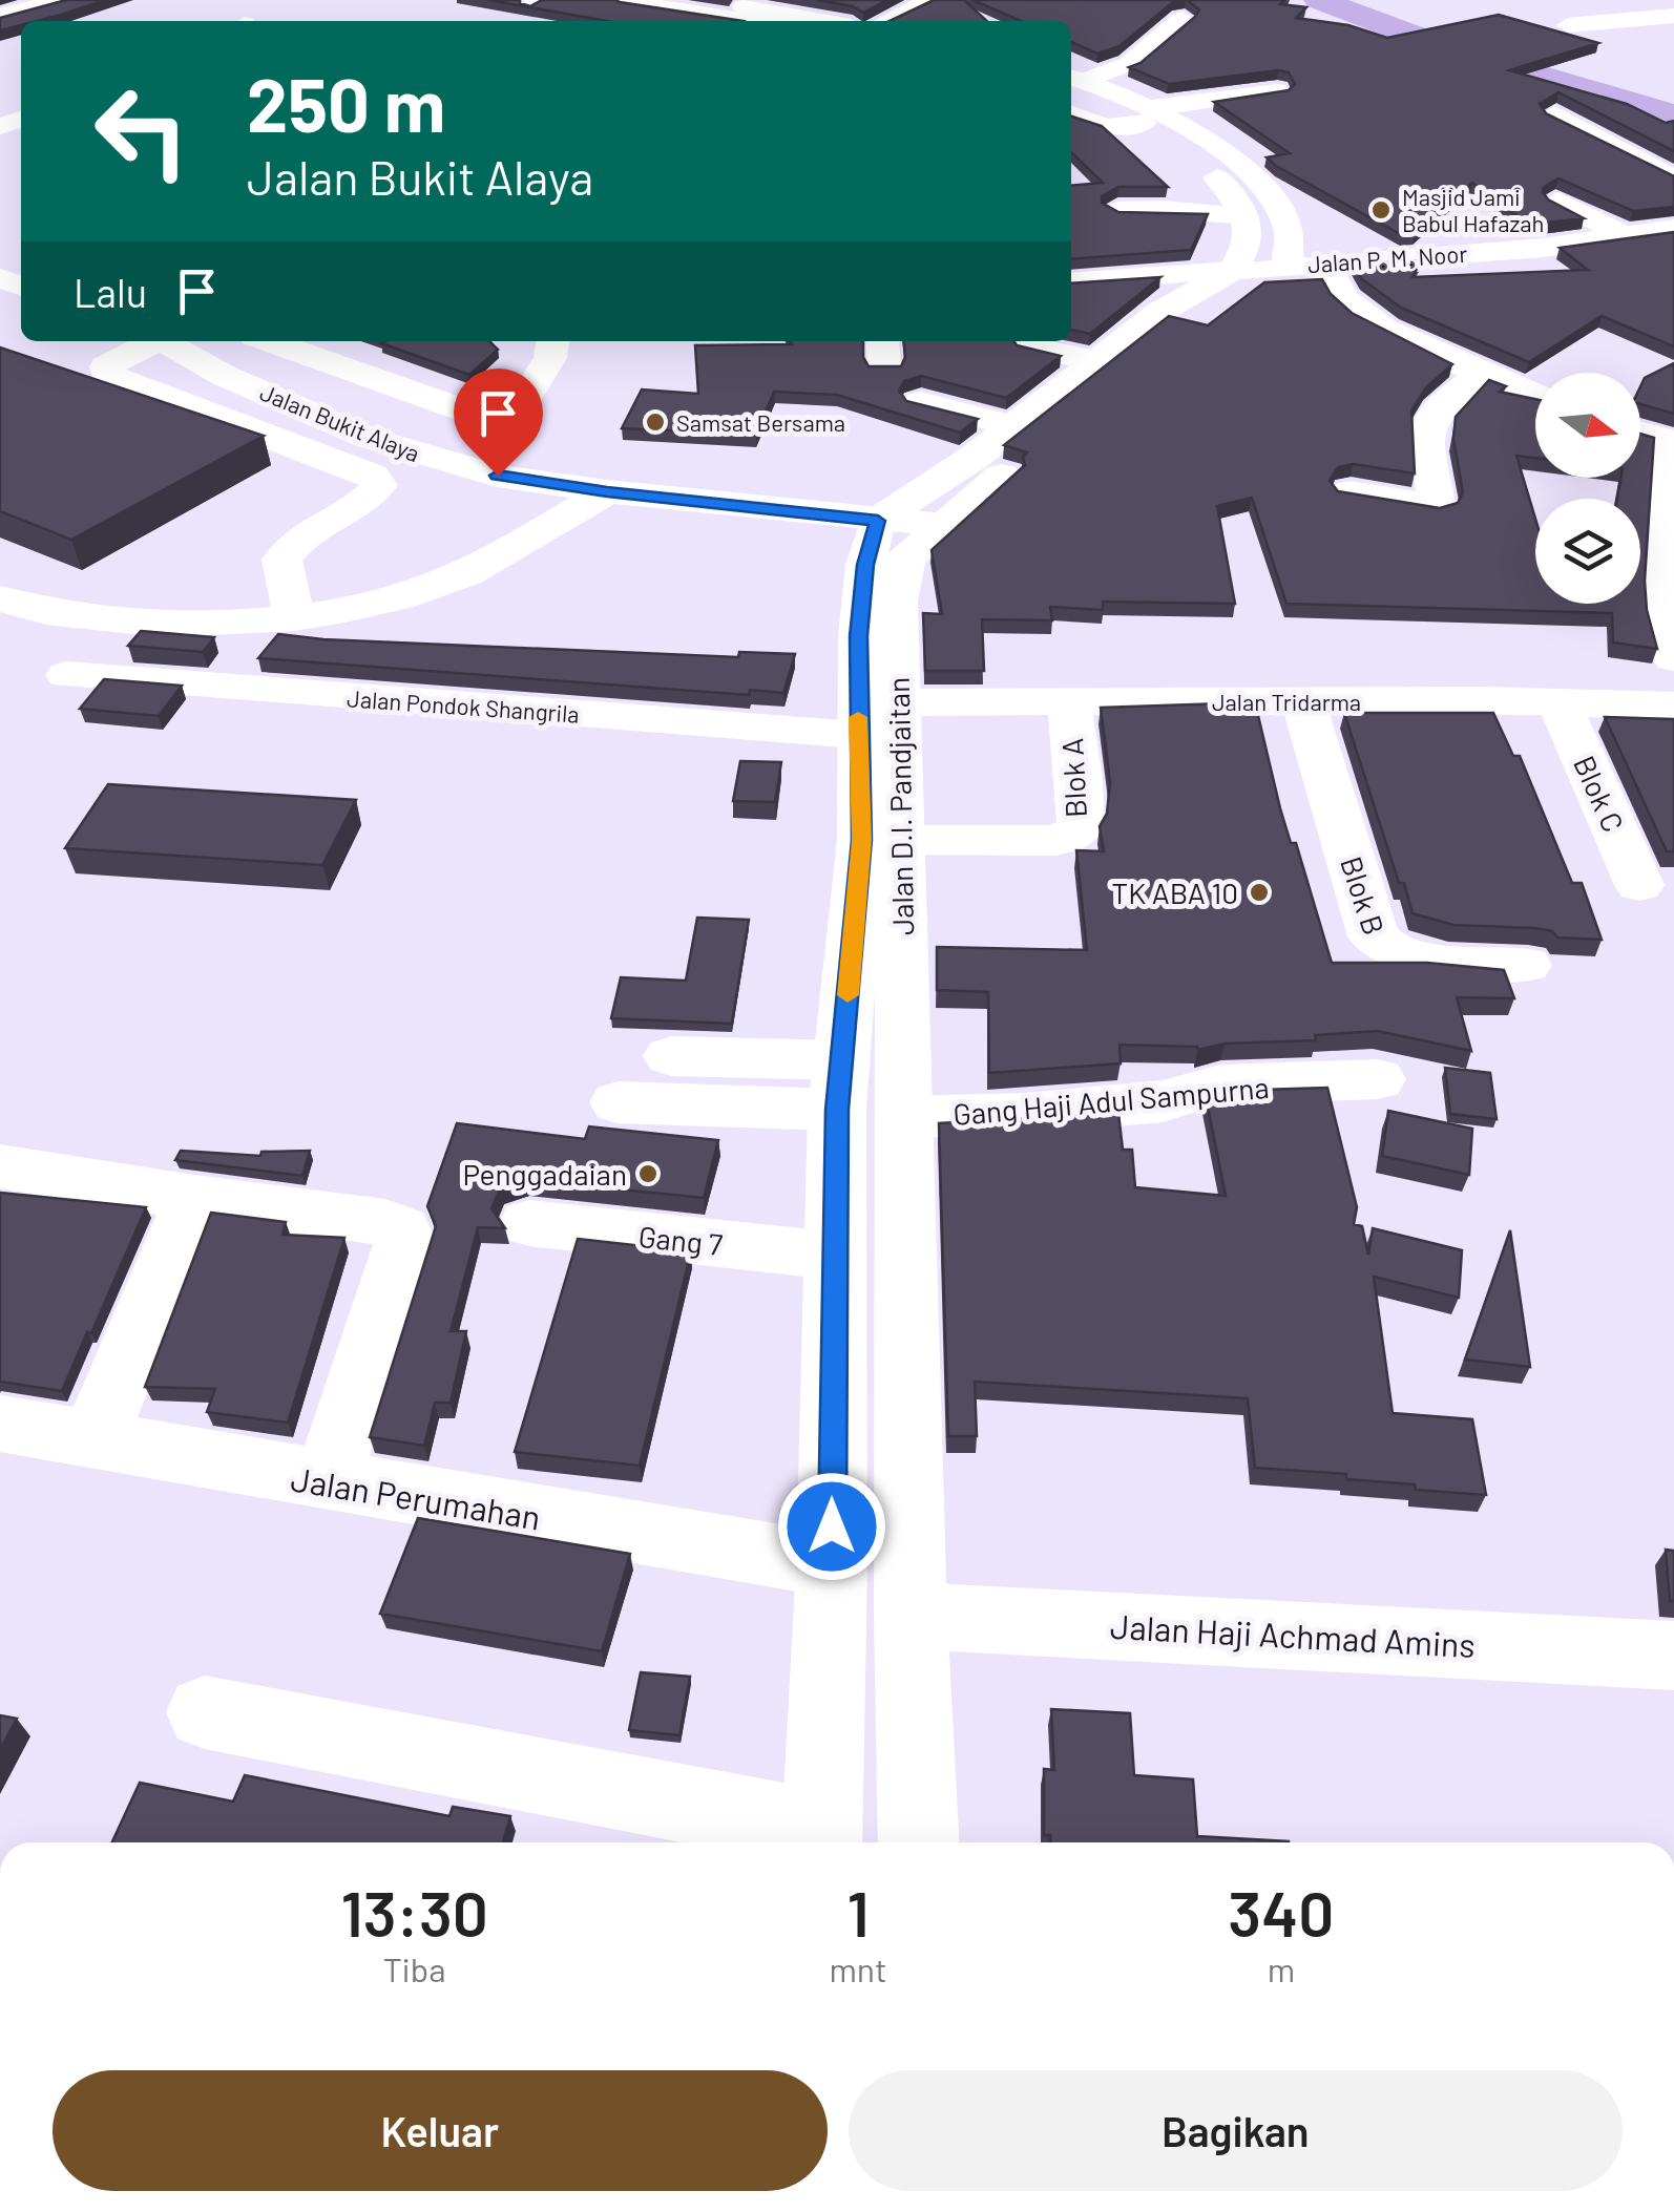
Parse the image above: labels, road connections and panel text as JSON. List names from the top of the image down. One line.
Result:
{"streets":{"main road":["Jalan P. M. Noor","Jalan Bukit Alaya","Jalan Tridarma","Jalan Pondok Shangrila","Blok A","Blok C","Jalan D.I. Pandjaitan","Blok B","Gang Haji Adul Sampurna","Gang 7","Jalan Perumahan","Jalan Haji Achmad Amins"]},"crossings":[["Jalan P. M. Noor","Jalan D.I. Pandjaitan"],["Jalan Bukit Alaya","Jalan D.I. Pandjaitan"],["Jalan Tridarma","Blok A"],["Jalan Tridarma","Blok C"],["Jalan Tridarma","Jalan D.I. Pandjaitan"],["Jalan Tridarma","Blok B"],["Jalan Pondok Shangrila","Jalan D.I. Pandjaitan"],["Blok A","Jalan D.I. Pandjaitan"],["Jalan D.I. Pandjaitan","Gang Haji Adul Sampurna"],["Jalan D.I. Pandjaitan","Gang 7"],["Jalan D.I. Pandjaitan","Jalan Perumahan"],["Jalan D.I. Pandjaitan","Jalan Haji Achmad Amins"]],"places":["Masjid Jami Babul Hafazah","Samsat Bersama","TK ABA 10","Penggadaian"],"north":"right","page":{"turn":["250 m","Jalan Bukit Alaya"],"then":"Lalu","eta":["13:30","Tiba","1","mnt","340","m"],"buttons":["Keluar","Bagikan"]}}
